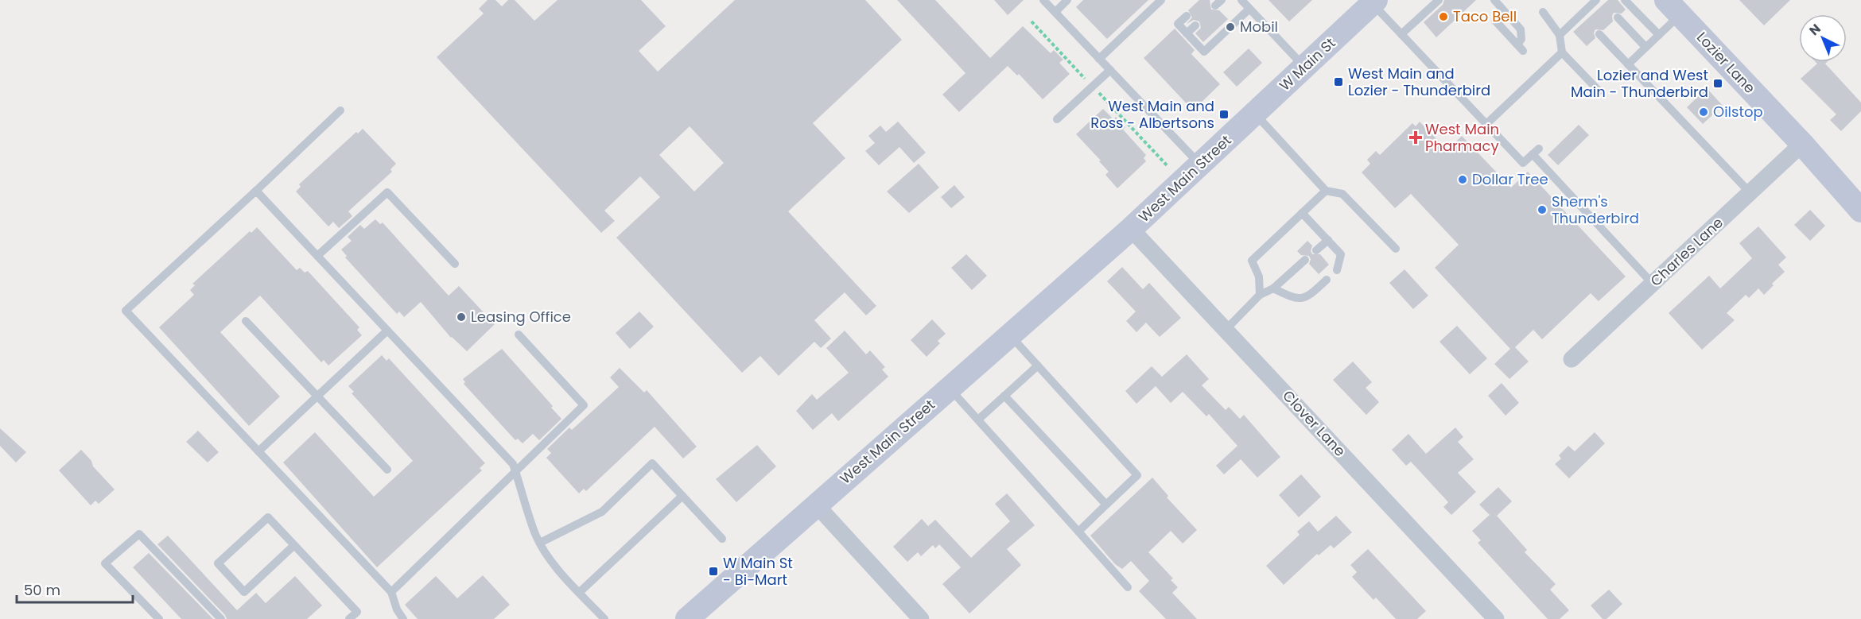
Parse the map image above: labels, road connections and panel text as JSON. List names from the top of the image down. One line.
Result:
{"streets":{"main road":["Lozier Lane","W Main St","West Main Street"],"street":["Charles Lane","Clover Lane"]},"crossings":[["Lozier Lane","Charles Lane"],["W Main St","West Main Street"],["West Main Street","Clover Lane"]],"places":{"other":["Taco Bell","Mobil","Oilstop","Dollar Tree","Sherm's Thunderbird","Leasing Office"],"transit":["West Main and Lozier - Thunderbird","Lozier and West Main - Thunderbird","West Main and Ross - Albertsons","W Main St - Bi-Mart"],"health":["West Main Pharmacy"]},"scale_bar":"50 m","north":"top left"}
